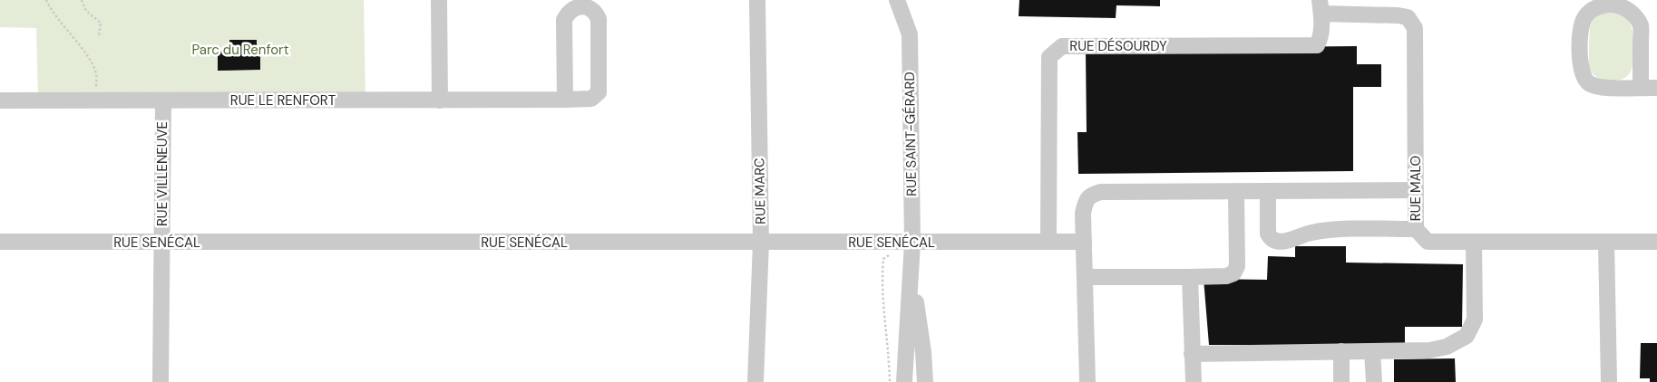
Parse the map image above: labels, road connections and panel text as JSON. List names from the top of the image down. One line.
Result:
{"streets":{"street":["RUE DÉSOURDY","RUE LE RENFORT","RUE SAINT-GÉRARD","RUE VILLENEUVE","RUE MALO","RUE MARC","RUE SENÉCAL"]},"crossings":[["RUE DÉSOURDY","RUE MALO"],["RUE DÉSOURDY","RUE SENÉCAL"],["RUE LE RENFORT","RUE VILLENEUVE"],["RUE SAINT-GÉRARD","RUE SENÉCAL"],["RUE VILLENEUVE","RUE SENÉCAL"],["RUE MARC","RUE SENÉCAL"]],"parks":["Parc du Renfort"]}
